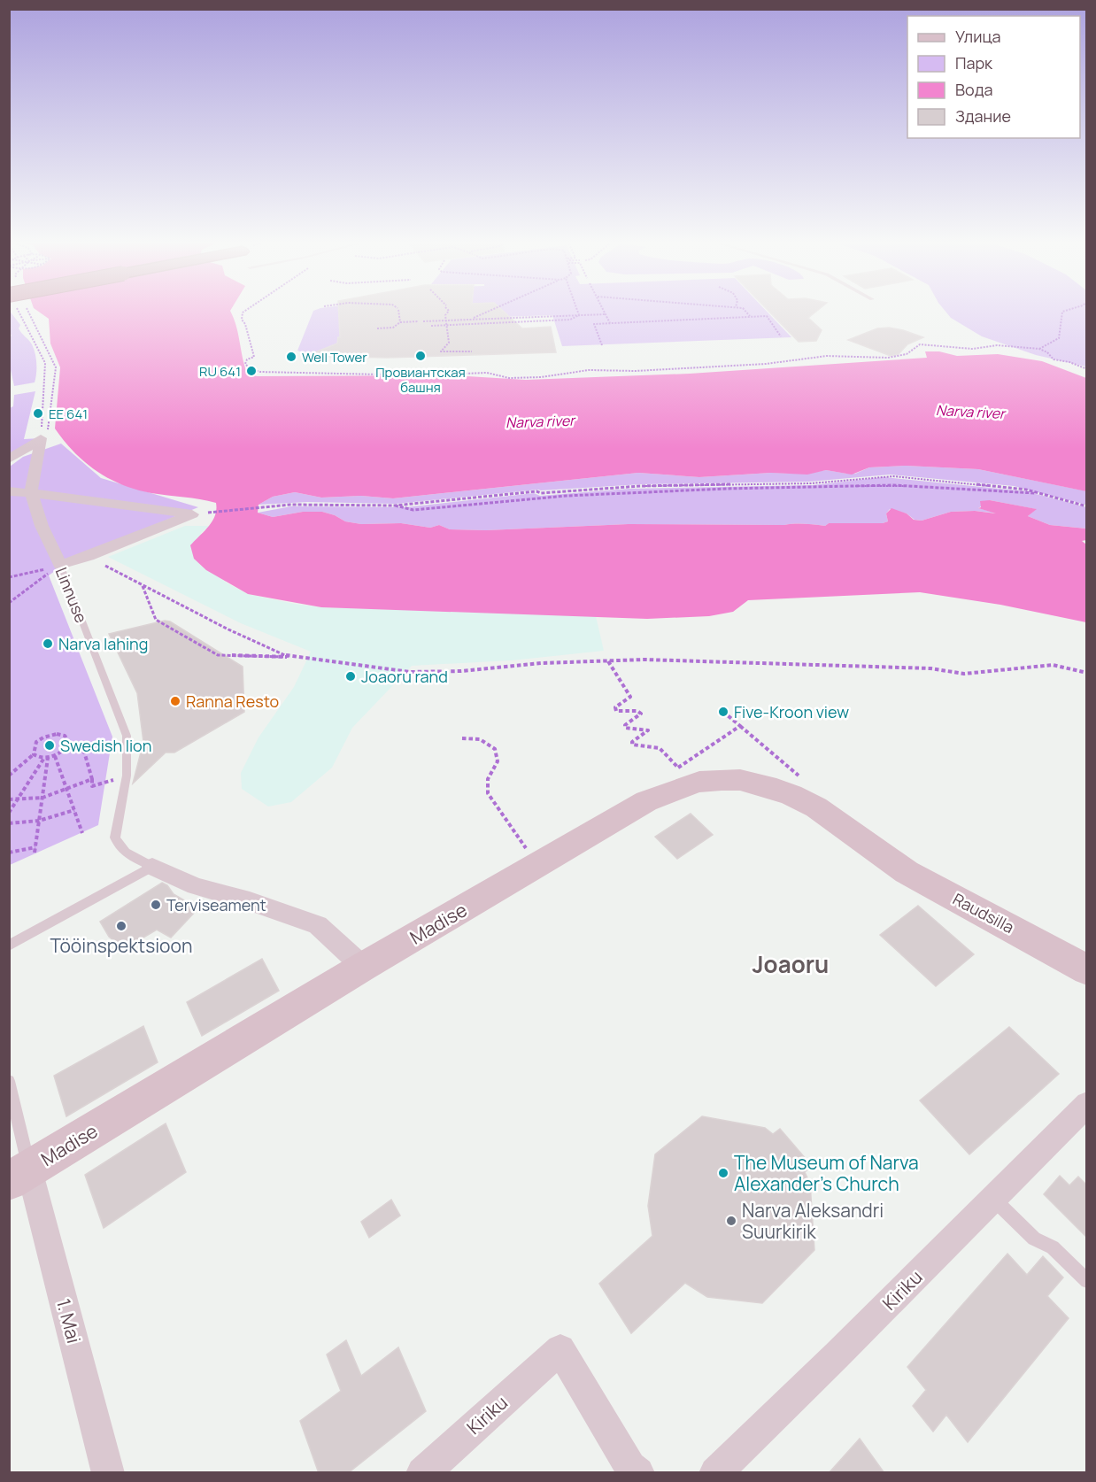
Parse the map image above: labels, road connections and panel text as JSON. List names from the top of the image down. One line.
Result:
{"streets":{"street":["Linnuse","Raudsilla","Madise","Kiriku","1. Mai"]},"crossings":[["Linnuse","Madise"],["Raudsilla","Madise"],["Madise","1. Mai"]],"districts":["Joaoru"],"water":["Narva river"],"places":["Провиантская башня","Well Tower","RU 641","EE 641","Narva lahing","Joaoru rand","Ranna Resto","Five-Kroon view","Swedish lion","Terviseament","Tööinspektsioon","The Museum of Narva Alexander's Church","Narva Aleksandri Suurkirik"],"legend":["Улица","Парк","Вода","Здание"]}
